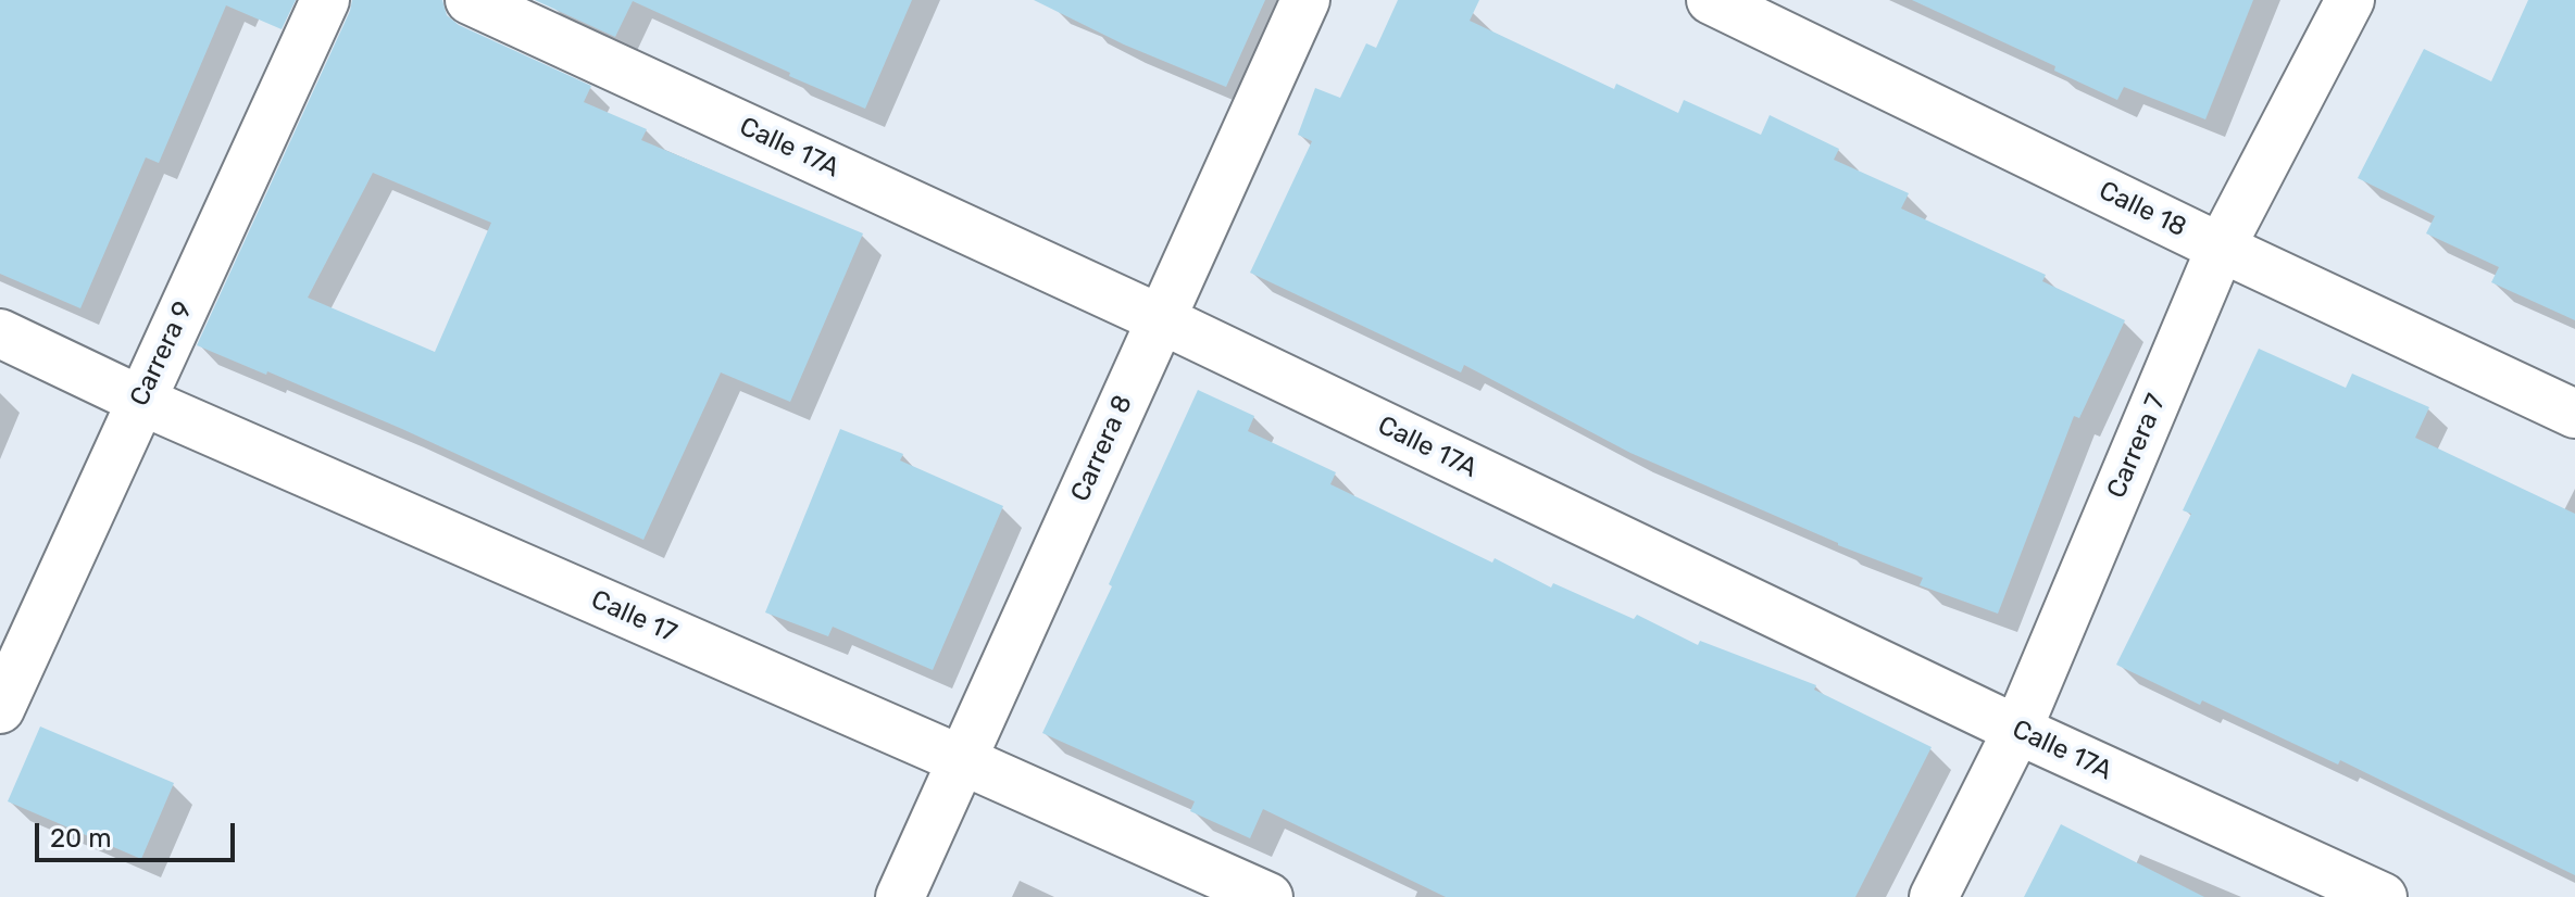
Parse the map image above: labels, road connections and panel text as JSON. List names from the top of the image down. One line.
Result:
{"streets":{"street":["Calle 17A","Calle 18","Carrera 9","Carrera 7","Carrera 8","Calle 17"]},"crossings":[["Calle 17A","Carrera 7"],["Calle 17A","Carrera 8"],["Calle 18","Carrera 7"],["Carrera 9","Calle 17"],["Carrera 8","Calle 17"]],"scale_bar":"20 m"}
